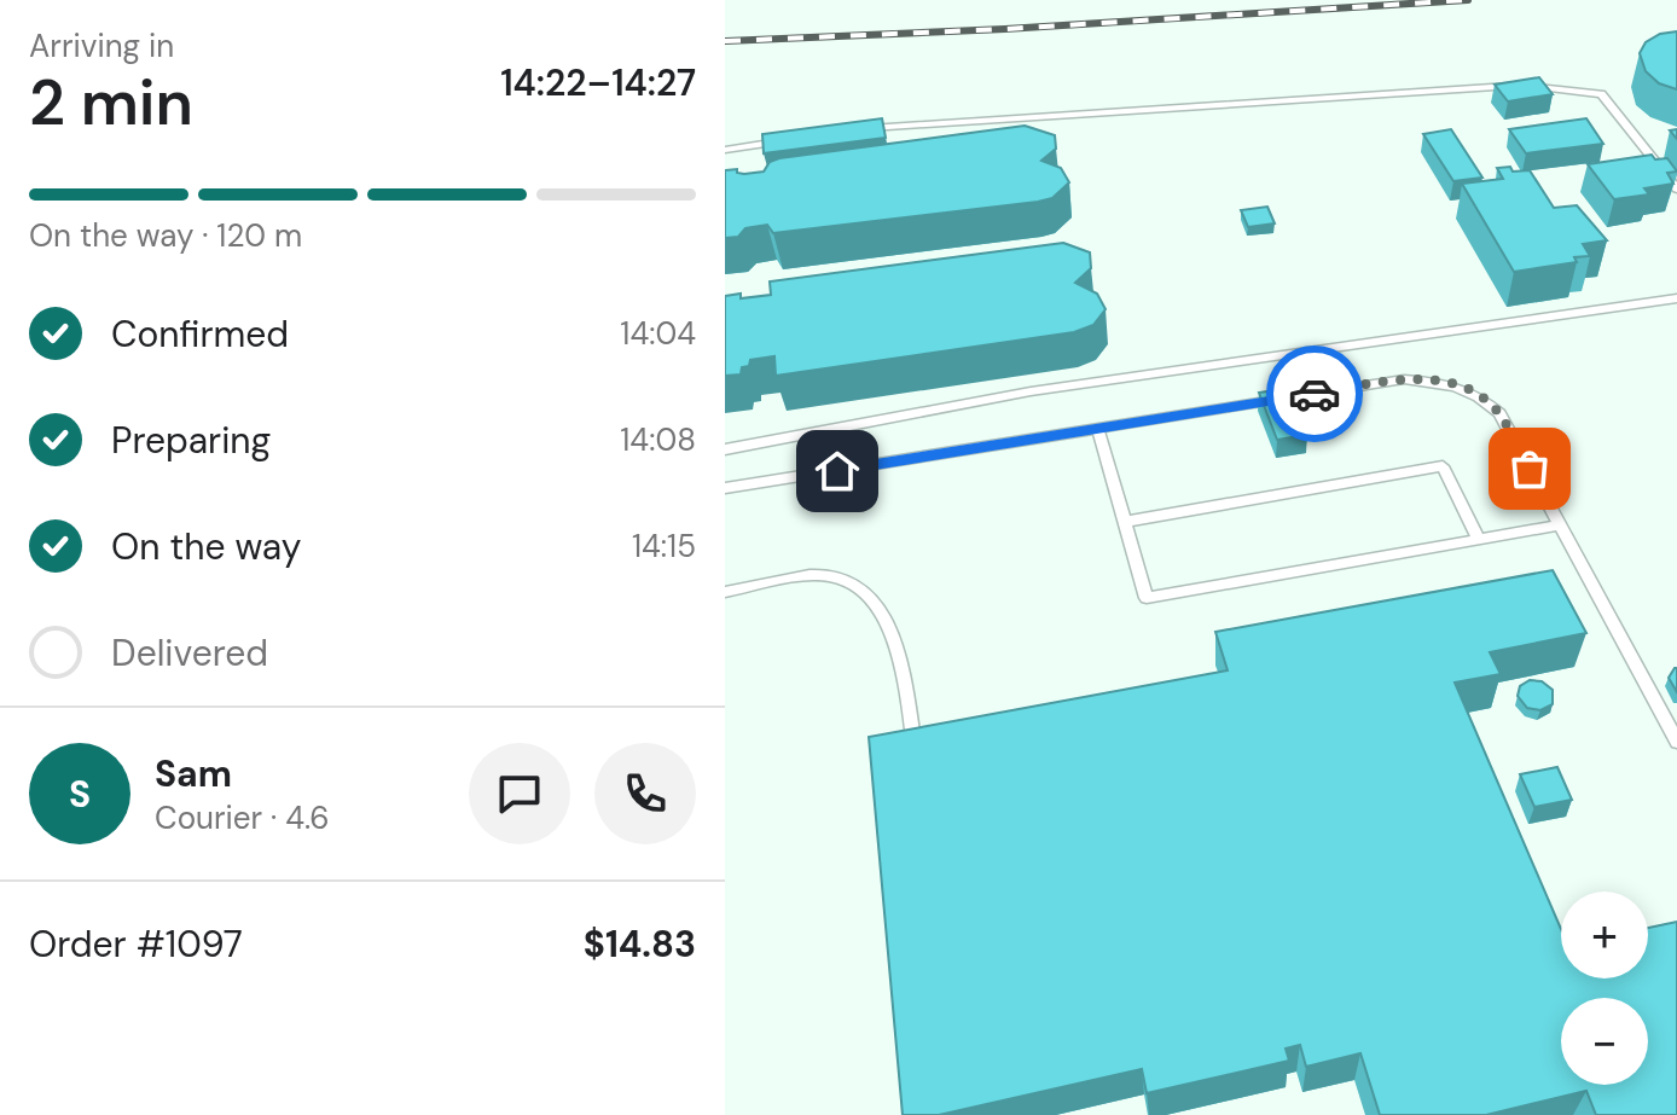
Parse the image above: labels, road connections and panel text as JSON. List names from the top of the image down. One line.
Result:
{"page":{"heading":["2 min","Arriving in","14:22–14:27"],"panel":["Sam","Courier · 4.6","Order #1097","$14.83"],"bar":"On the way · 120 m","list":[["Confirmed","14:04"],["Preparing","14:08"],["On the way","14:15"],"Delivered"],"round":"S","map_buttons":["+","−"]}}
